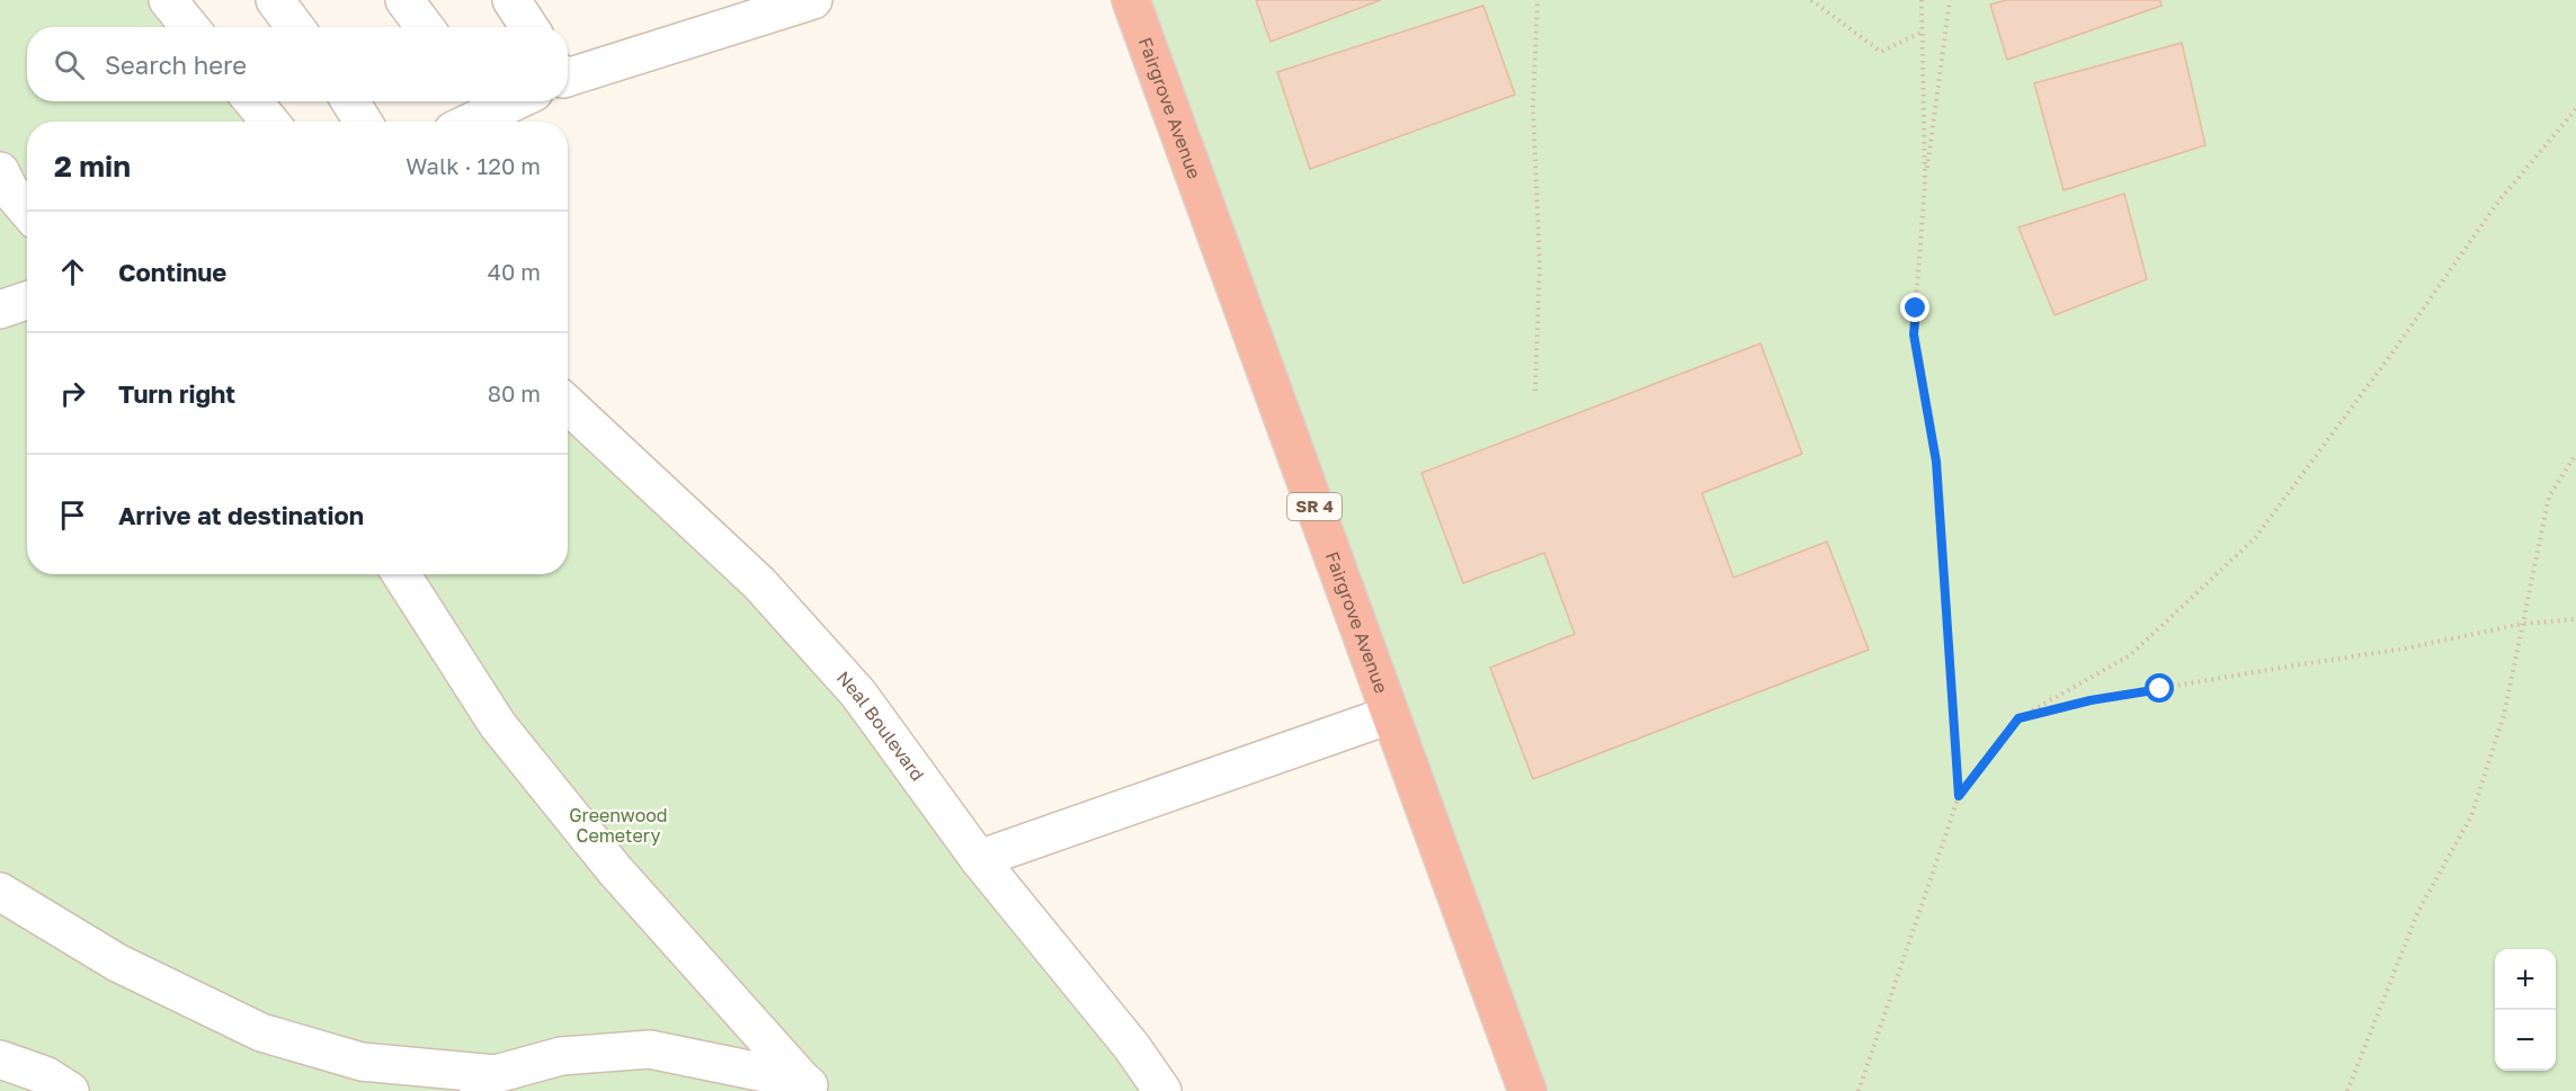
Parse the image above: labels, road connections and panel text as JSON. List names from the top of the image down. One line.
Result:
{"streets":{"highway":["Fairgrove Avenue","SR 4"],"street":["Neal Boulevard"]},"parks":["Greenwood Cemetery"],"page":{"search":"Search here","heading":["2 min","Walk · 120 m"],"list":[["Continue","40 m"],["Turn right","80 m"],"Arrive at destination"],"map_buttons":["+","−"]}}
